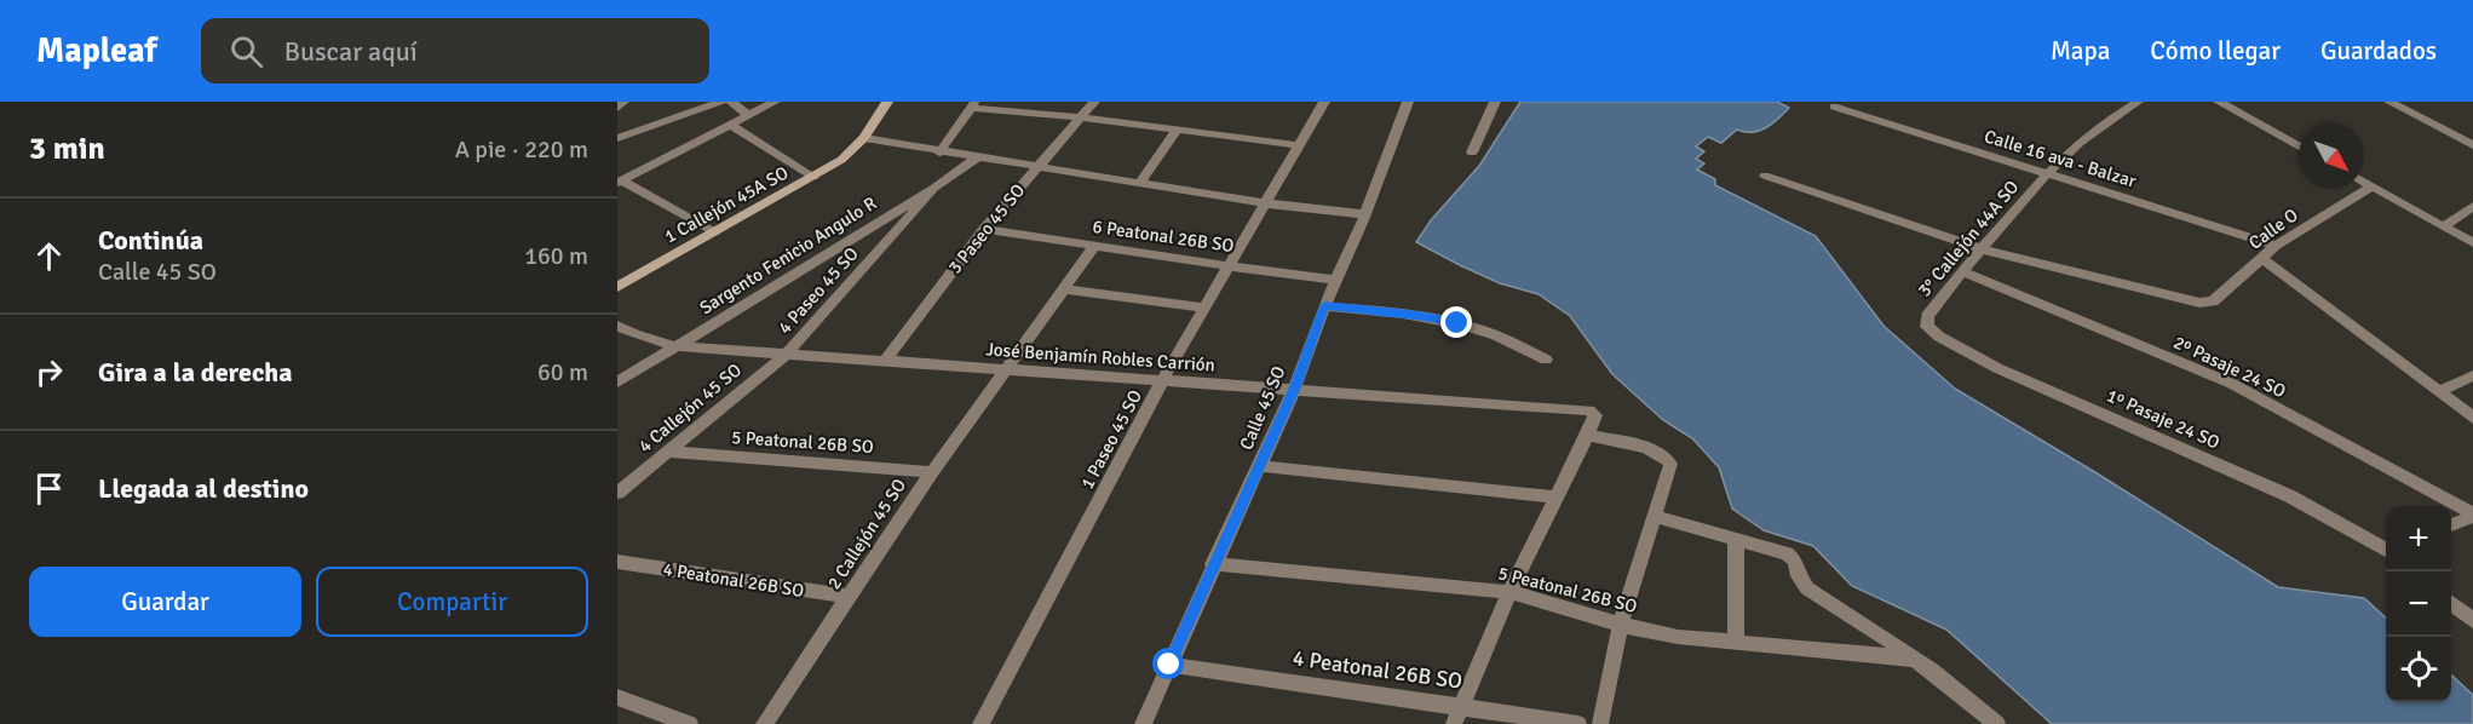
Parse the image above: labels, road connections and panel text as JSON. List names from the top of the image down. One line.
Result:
{"streets":{"street":["Calle 16 ava - Balzar","1 Callejón 45A SO","3 Paseo 45 SO","Calle O","6 Peatonal 26B SO","3° Callejón 44A SO","Sargento Fenicio Angulo R","4 Paseo 45 SO","José Benjamín Robles Carrión","2º Pasaje 24 SO","4 Callejón 45 SO","Calle 45 SO","1º Pasaje 24 SO","1 Paseo 45 SO","5 Peatonal 26B SO","2 Callejón 45 SO","4 Peatonal 26B SO"]},"crossings":[["Calle 16 ava - Balzar","Calle O"],["Calle 16 ava - Balzar","3° Callejón 44A SO"],["3 Paseo 45 SO","6 Peatonal 26B SO"],["3 Paseo 45 SO","José Benjamín Robles Carrión"],["Calle O","3° Callejón 44A SO"],["6 Peatonal 26B SO","Calle 45 SO"],["6 Peatonal 26B SO","1 Paseo 45 SO"],["6 Peatonal 26B SO","2 Callejón 45 SO"],["3° Callejón 44A SO","2º Pasaje 24 SO"],["3° Callejón 44A SO","1º Pasaje 24 SO"],["Sargento Fenicio Angulo R","4 Paseo 45 SO"],["Sargento Fenicio Angulo R","José Benjamín Robles Carrión"],["4 Paseo 45 SO","José Benjamín Robles Carrión"],["4 Paseo 45 SO","4 Callejón 45 SO"],["José Benjamín Robles Carrión","4 Callejón 45 SO"],["José Benjamín Robles Carrión","Calle 45 SO"],["José Benjamín Robles Carrión","1 Paseo 45 SO"],["José Benjamín Robles Carrión","2 Callejón 45 SO"],["4 Callejón 45 SO","5 Peatonal 26B SO"],["Calle 45 SO","5 Peatonal 26B SO"],["Calle 45 SO","4 Peatonal 26B SO"],["5 Peatonal 26B SO","2 Callejón 45 SO"],["2 Callejón 45 SO","4 Peatonal 26B SO"]],"north":"bottom right","page":{"header":"Mapleaf","search":"Buscar aquí","nav":["Mapa","Cómo llegar","Guardados"],"heading":["3 min","A pie · 220 m"],"list":[["Continúa","Calle 45 SO","160 m"],["Gira a la derecha","60 m"],"Llegada al destino"],"map_buttons":["+","−"],"buttons":["Guardar","Compartir"]}}
